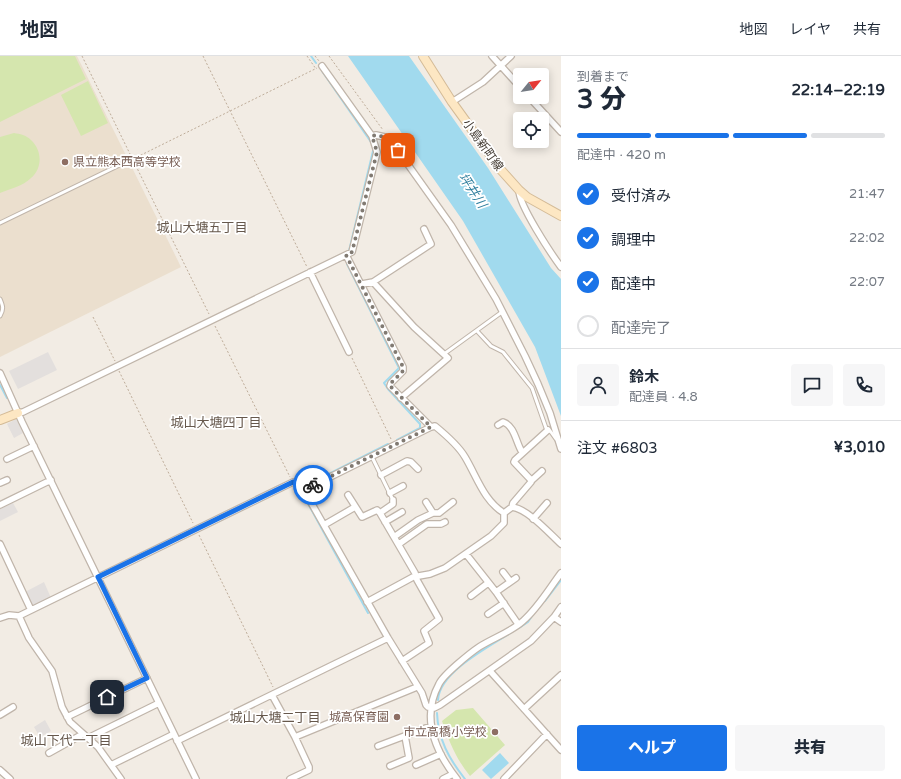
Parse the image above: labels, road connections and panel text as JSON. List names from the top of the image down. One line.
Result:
{"streets":{"main road":["小島新町線"]},"districts":["城山大塘五丁目","城山大塘四丁目","城山大塘二丁目","城山下代一丁目"],"water":["坪井川"],"places":["県立熊本西高等学校","城高保育園","市立高橋小学校"],"north":"top right","page":{"header":"地図","nav":["地図","レイヤ","共有"],"heading":["3 分","到着まで","22:14–22:19"],"panel":["鈴木","配達員 · 4.8","注文 #6803","¥3,010"],"bar":"配達中 · 420 m","list":[["受付済み","21:47"],["調理中","22:02"],["配達中","22:07"],"配達完了"],"buttons":["ヘルプ","共有"]}}
